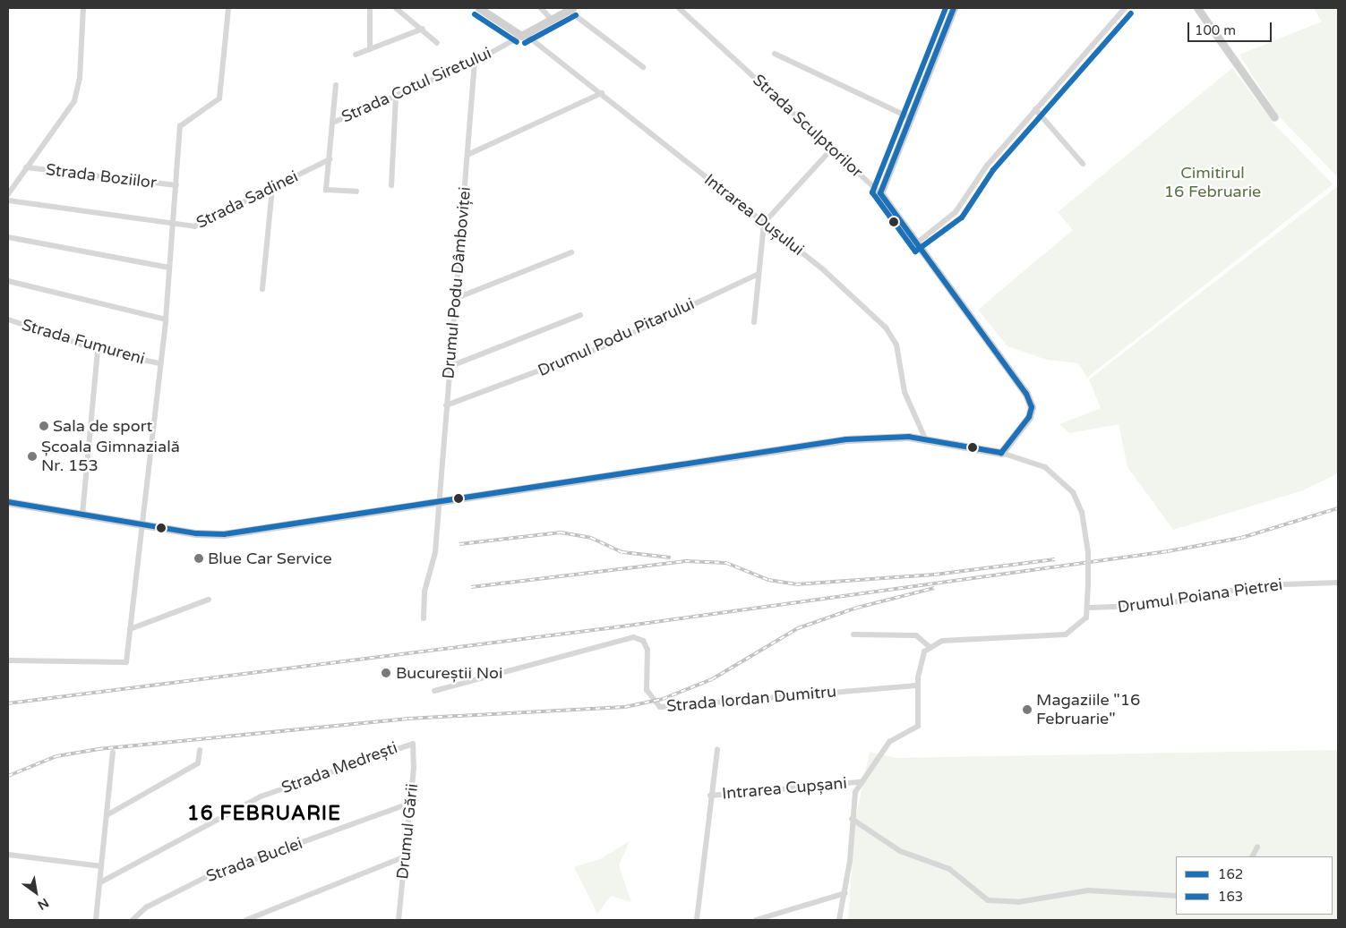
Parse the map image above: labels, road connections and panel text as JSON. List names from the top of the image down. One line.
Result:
{"streets":{"main road":["Strada Sculptorilor"],"street":["Strada Cotul Siretului","Strada Boziilor","Strada Sadinei","Intrarea Dușului","Drumul Podu Dâmboviței","Drumul Podu Pitarului","Strada Fumureni","Drumul Poiana Pietrei","Strada Iordan Dumitru","Strada Medrești","Intrarea Cupșani","Drumul Gării","Strada Buclei"]},"crossings":[["Strada Cotul Siretului","Intrarea Dușului"],["Strada Cotul Siretului","Drumul Podu Dâmboviței"],["Drumul Podu Dâmboviței","Drumul Podu Pitarului"],["Strada Medrești","Drumul Gării"],["Drumul Gării","Strada Buclei"]],"districts":["16 FEBRUARIE"],"parks":["Cimitirul 16 Februarie"],"places":["Sala de sport","Școala Gimnazială Nr. 153","Blue Car Service","Bucureștii Noi","Magaziile \"16 Februarie\""],"lines":["transit line 162","transit line 163"],"legend":["162","163"],"scale_bar":"100 m","north":"bottom right"}
